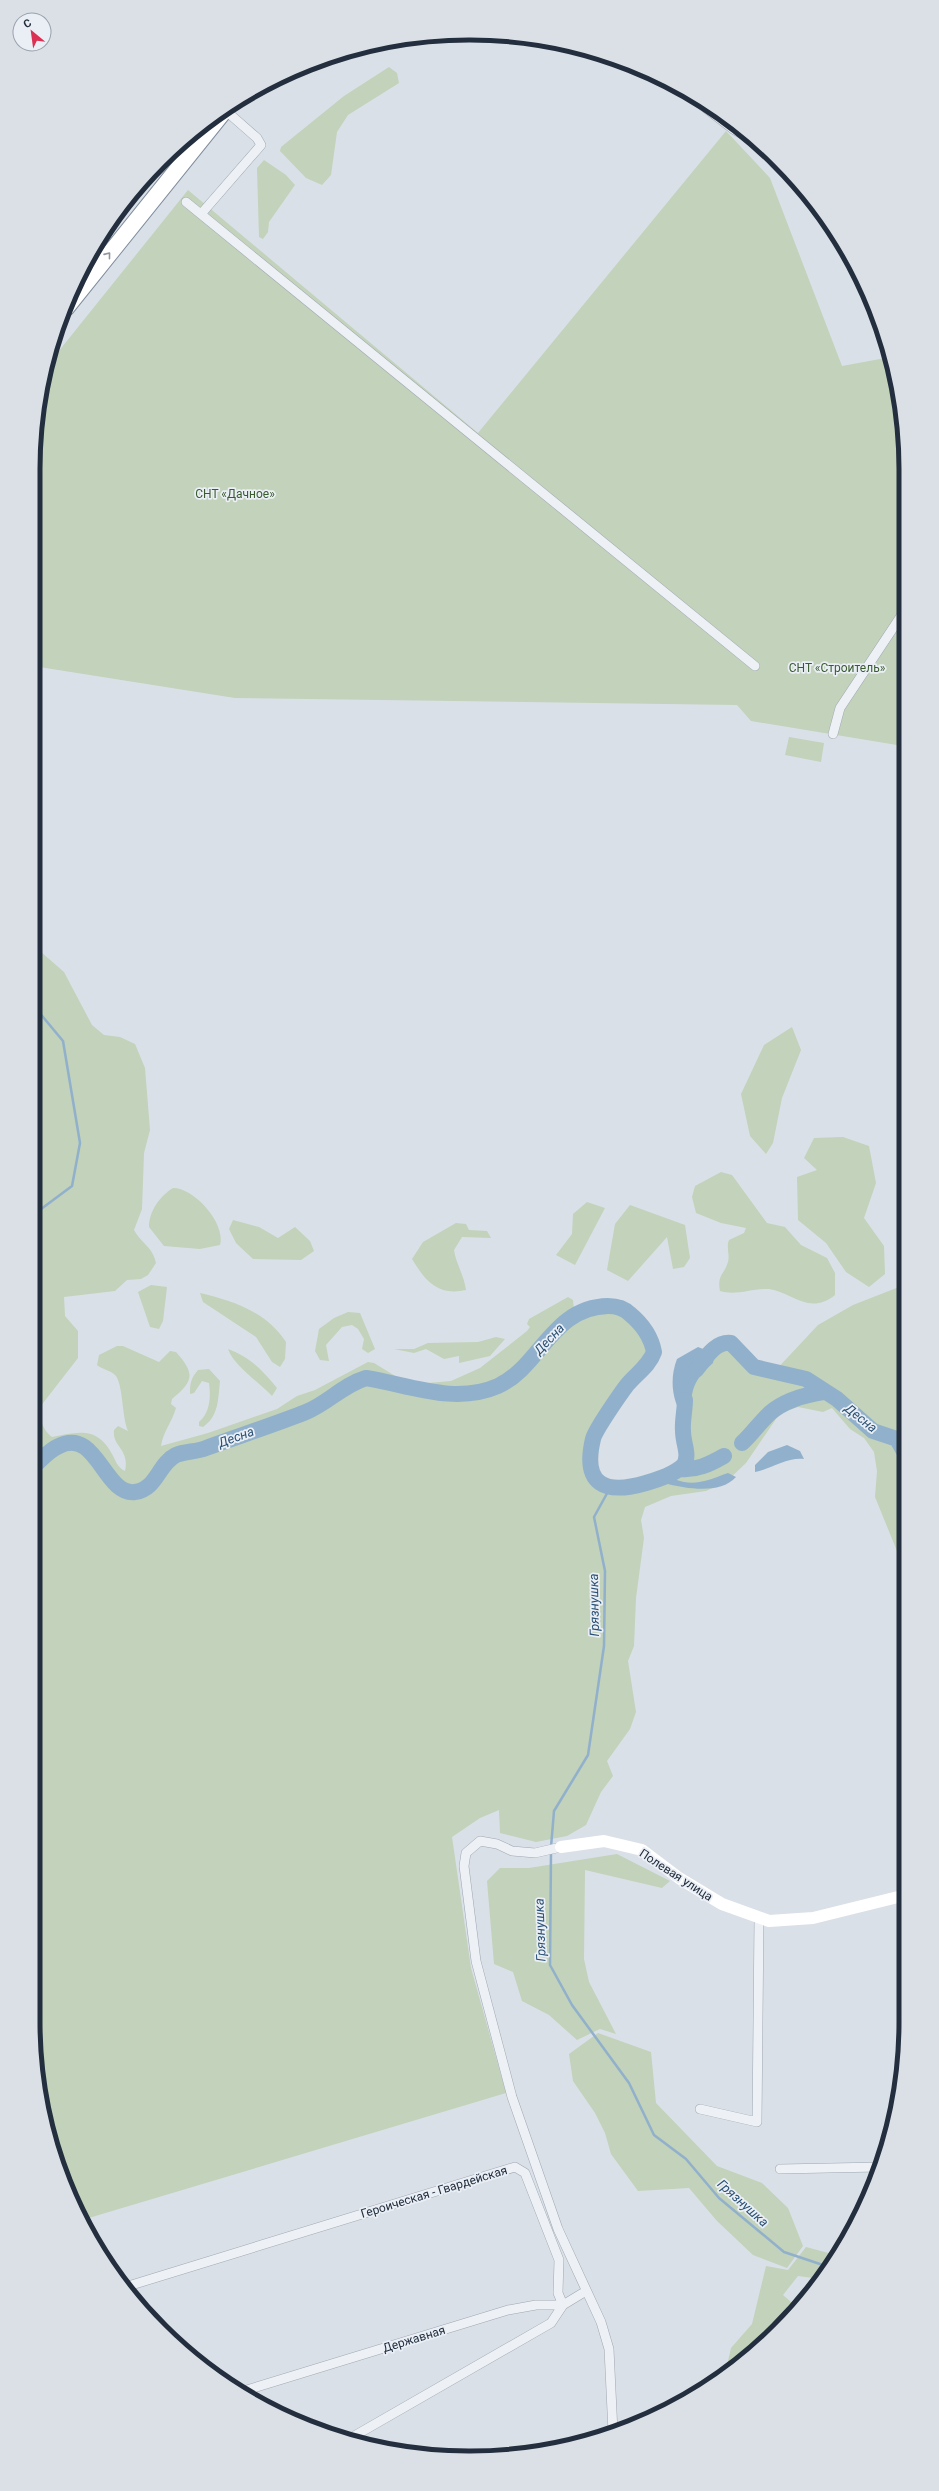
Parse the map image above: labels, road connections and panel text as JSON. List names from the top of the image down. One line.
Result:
{"streets":{"street":["Полевая улица","Героическая - Гвардейская","Державная"]},"crossings":[["Героическая - Гвардейская","Державная"]],"water":["Десна","Грязнушка"],"parks":["СНТ «Дачное»","СНТ «Строитель»"],"north":"top left"}
